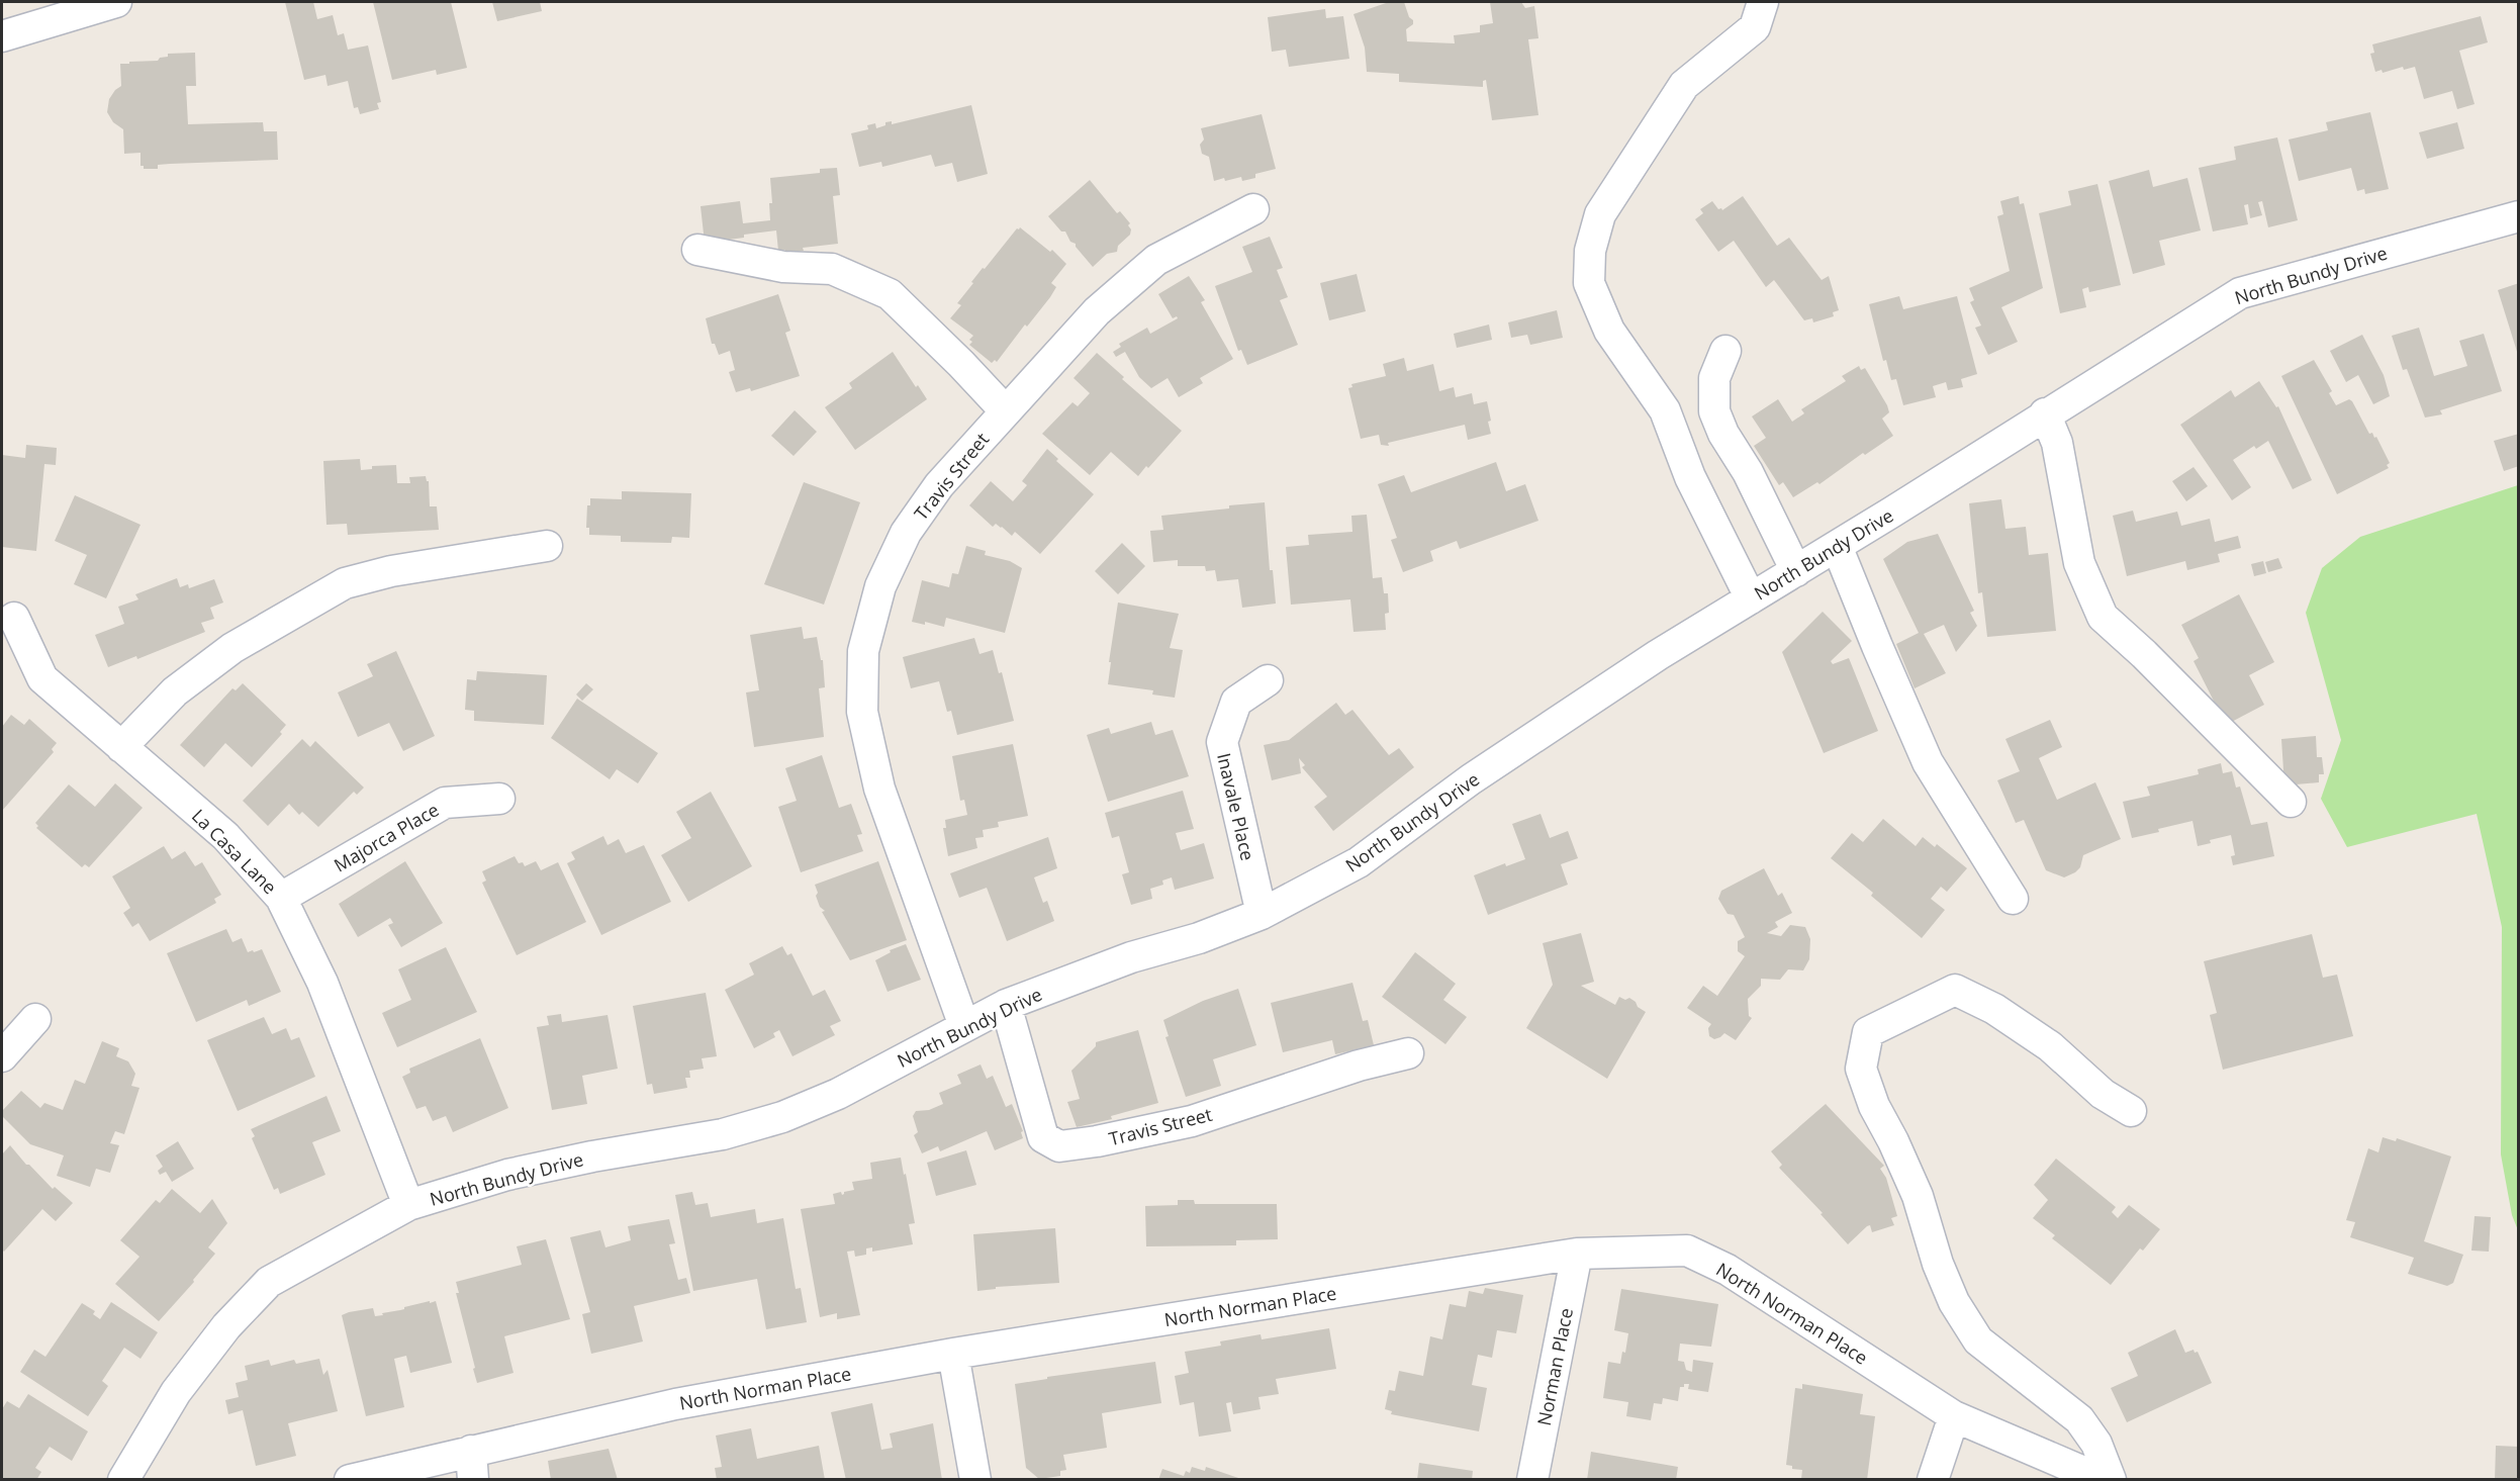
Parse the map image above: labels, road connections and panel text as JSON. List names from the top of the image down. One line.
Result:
{"streets":{"street":["North Bundy Drive","Travis Street","Inavale Place","Majorca Place","La Casa Lane","North Norman Place","Norman Place"]},"crossings":[["North Bundy Drive","Travis Street"],["North Bundy Drive","Inavale Place"],["North Bundy Drive","La Casa Lane"],["Majorca Place","La Casa Lane"],["North Norman Place","Norman Place"]]}
